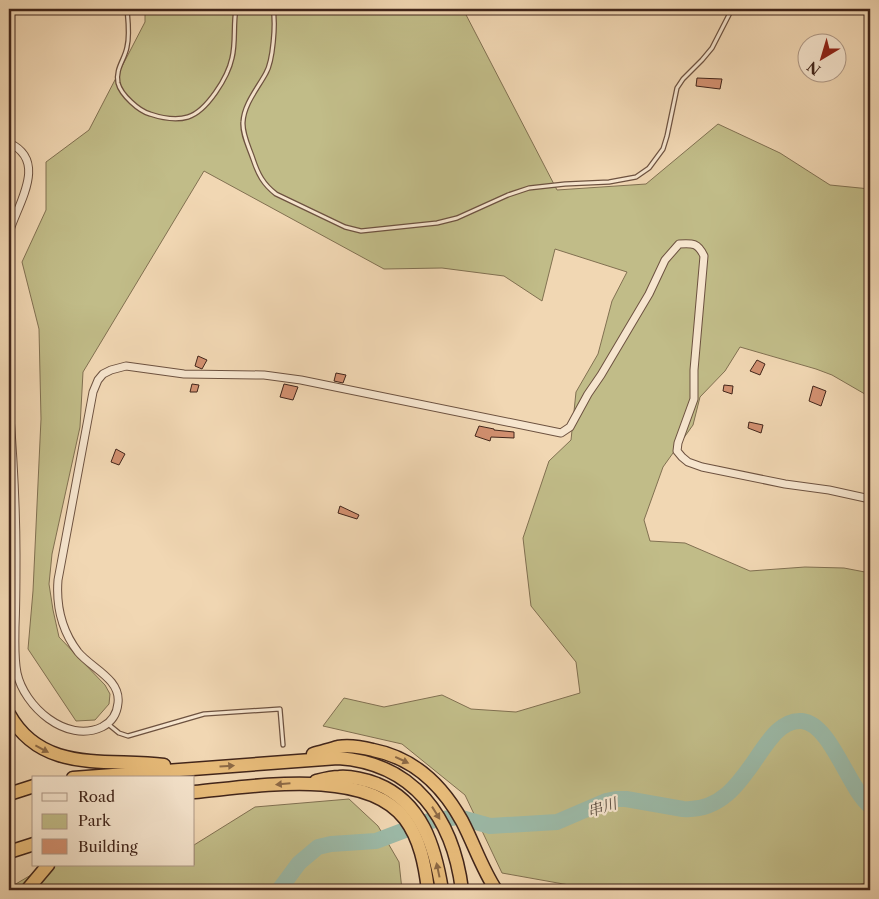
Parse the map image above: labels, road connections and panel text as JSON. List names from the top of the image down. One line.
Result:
{"water":["串川"],"legend":["Road","Park","Building"],"north":"bottom left"}
